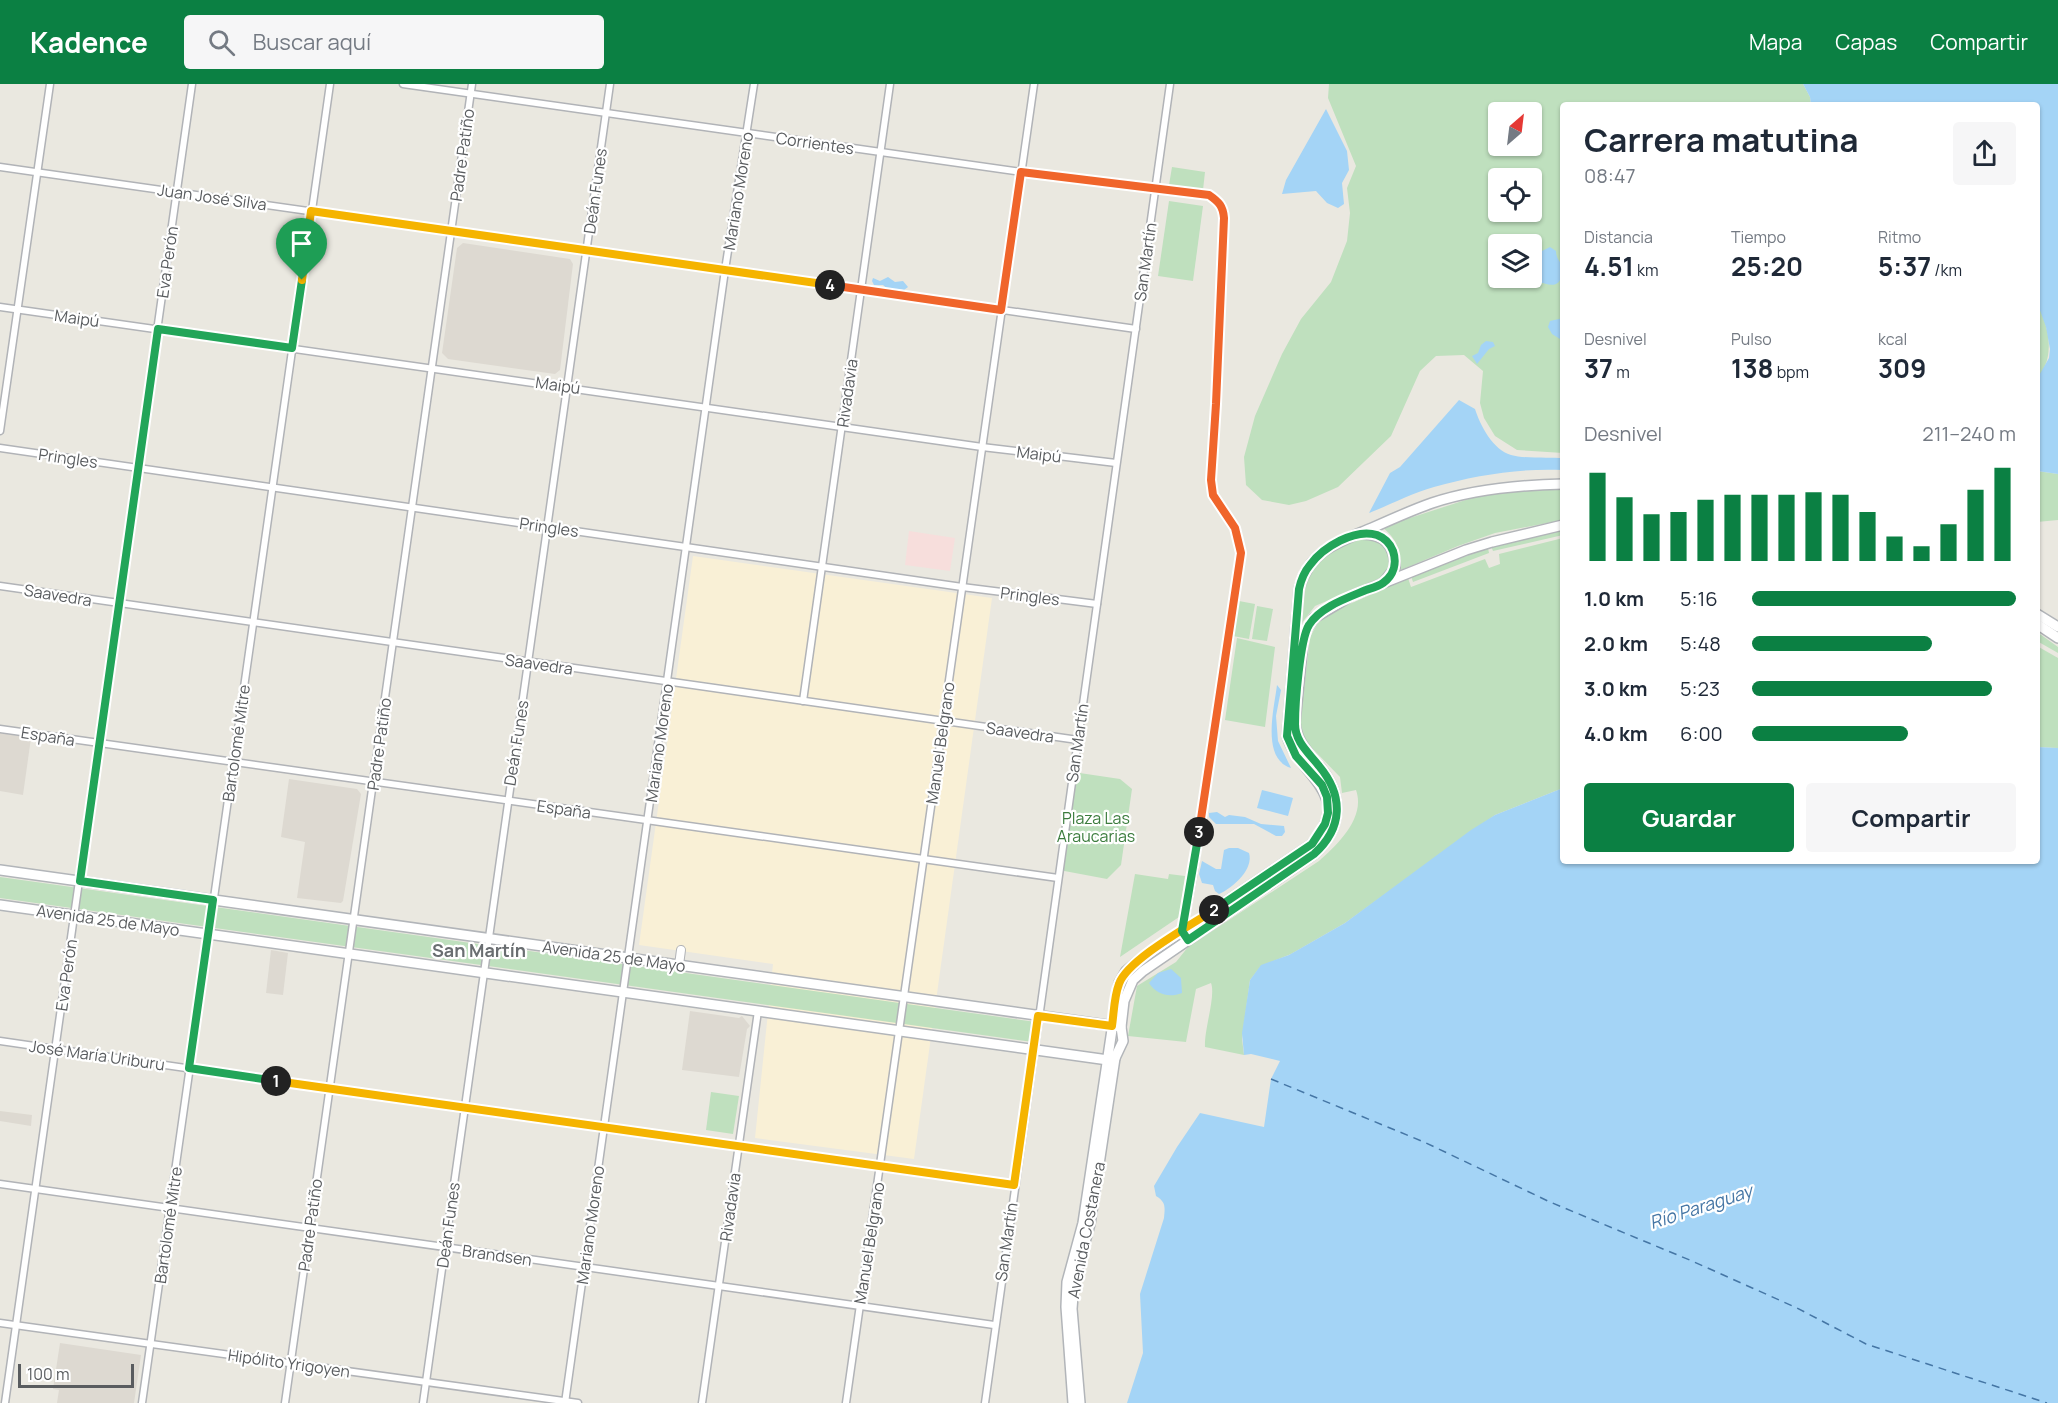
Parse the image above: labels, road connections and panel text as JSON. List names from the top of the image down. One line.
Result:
{"streets":{"main road":["Avenida 25 de Mayo","Avenida Costanera"],"street":["Corrientes","Padre Patiño","Deán Funes","Mariano Moreno","Juan José Silva","Eva Perón","San Martín","Maipú","Rivadavia","Pringles","Saavedra","España","Bartolomé Mitre","Manuel Belgrano","José María Uriburu","Brandsen","Hipólito Yrigoyen"]},"crossings":[["Corrientes","Padre Patiño"],["Corrientes","Deán Funes"],["Corrientes","Mariano Moreno"],["Corrientes","San Martín"],["Corrientes","Rivadavia"],["Corrientes","Manuel Belgrano"],["Corrientes","Avenida Costanera"],["Padre Patiño","Juan José Silva"],["Padre Patiño","Maipú"],["Padre Patiño","Pringles"],["Padre Patiño","Saavedra"],["Padre Patiño","España"],["Padre Patiño","Avenida 25 de Mayo"],["Padre Patiño","José María Uriburu"],["Padre Patiño","Brandsen"],["Padre Patiño","Hipólito Yrigoyen"],["Deán Funes","Juan José Silva"],["Deán Funes","Maipú"],["Deán Funes","Pringles"],["Deán Funes","Saavedra"],["Deán Funes","España"],["Deán Funes","Avenida 25 de Mayo"],["Deán Funes","José María Uriburu"],["Deán Funes","Brandsen"],["Deán Funes","Hipólito Yrigoyen"],["Mariano Moreno","Juan José Silva"],["Mariano Moreno","Maipú"],["Mariano Moreno","Pringles"],["Mariano Moreno","Saavedra"],["Mariano Moreno","España"],["Mariano Moreno","Avenida 25 de Mayo"],["Mariano Moreno","José María Uriburu"],["Mariano Moreno","Brandsen"],["Mariano Moreno","Hipólito Yrigoyen"],["Juan José Silva","Eva Perón"],["Juan José Silva","San Martín"],["Juan José Silva","Rivadavia"],["Juan José Silva","Bartolomé Mitre"],["Juan José Silva","Manuel Belgrano"],["Eva Perón","Maipú"],["Eva Perón","Pringles"],["Eva Perón","Saavedra"],["Eva Perón","España"],["Eva Perón","Avenida 25 de Mayo"],["Eva Perón","José María Uriburu"],["Eva Perón","Brandsen"],["Eva Perón","Hipólito Yrigoyen"],["San Martín","Maipú"],["San Martín","Pringles"],["San Martín","Saavedra"],["San Martín","España"],["San Martín","Avenida 25 de Mayo"],["San Martín","José María Uriburu"],["San Martín","Brandsen"],["Maipú","Rivadavia"],["Maipú","Bartolomé Mitre"],["Maipú","Manuel Belgrano"],["Rivadavia","Pringles"],["Rivadavia","Saavedra"],["Rivadavia","Avenida 25 de Mayo"],["Rivadavia","José María Uriburu"],["Rivadavia","Brandsen"],["Pringles","Bartolomé Mitre"],["Pringles","Manuel Belgrano"],["Saavedra","Bartolomé Mitre"],["Saavedra","Manuel Belgrano"],["España","Bartolomé Mitre"],["España","Manuel Belgrano"],["Bartolomé Mitre","Avenida 25 de Mayo"],["Bartolomé Mitre","José María Uriburu"],["Bartolomé Mitre","Brandsen"],["Bartolomé Mitre","Hipólito Yrigoyen"],["Manuel Belgrano","Avenida 25 de Mayo"],["Manuel Belgrano","José María Uriburu"],["Manuel Belgrano","Brandsen"],["Avenida 25 de Mayo","Avenida Costanera"]],"districts":["San Martín"],"water":["Río Paraguay"],"parks":["Plaza Las Araucarias"],"scale_bar":"100 m","north":"top right","page":{"header":"Kadence","search":"Buscar aquí","nav":["Mapa","Capas","Compartir"],"heading":["Carrera matutina","08:47"],"stats":[["Distancia","4.51 km"],["Tiempo","25:20"],["Ritmo","5:37 /km"],["Desnivel","37 m"],["Pulso","138 bpm"],["kcal","309"]],"pins":["4","3","2","1"],"chart":["Desnivel","211–240 m"],"list":[{"name":"1.0 km","note":"5:16"},{"name":"2.0 km","note":"5:48"},{"name":"3.0 km","note":"5:23"},{"name":"4.0 km","note":"6:00"}],"buttons":["Guardar","Compartir"],"scale":"100 m"}}
